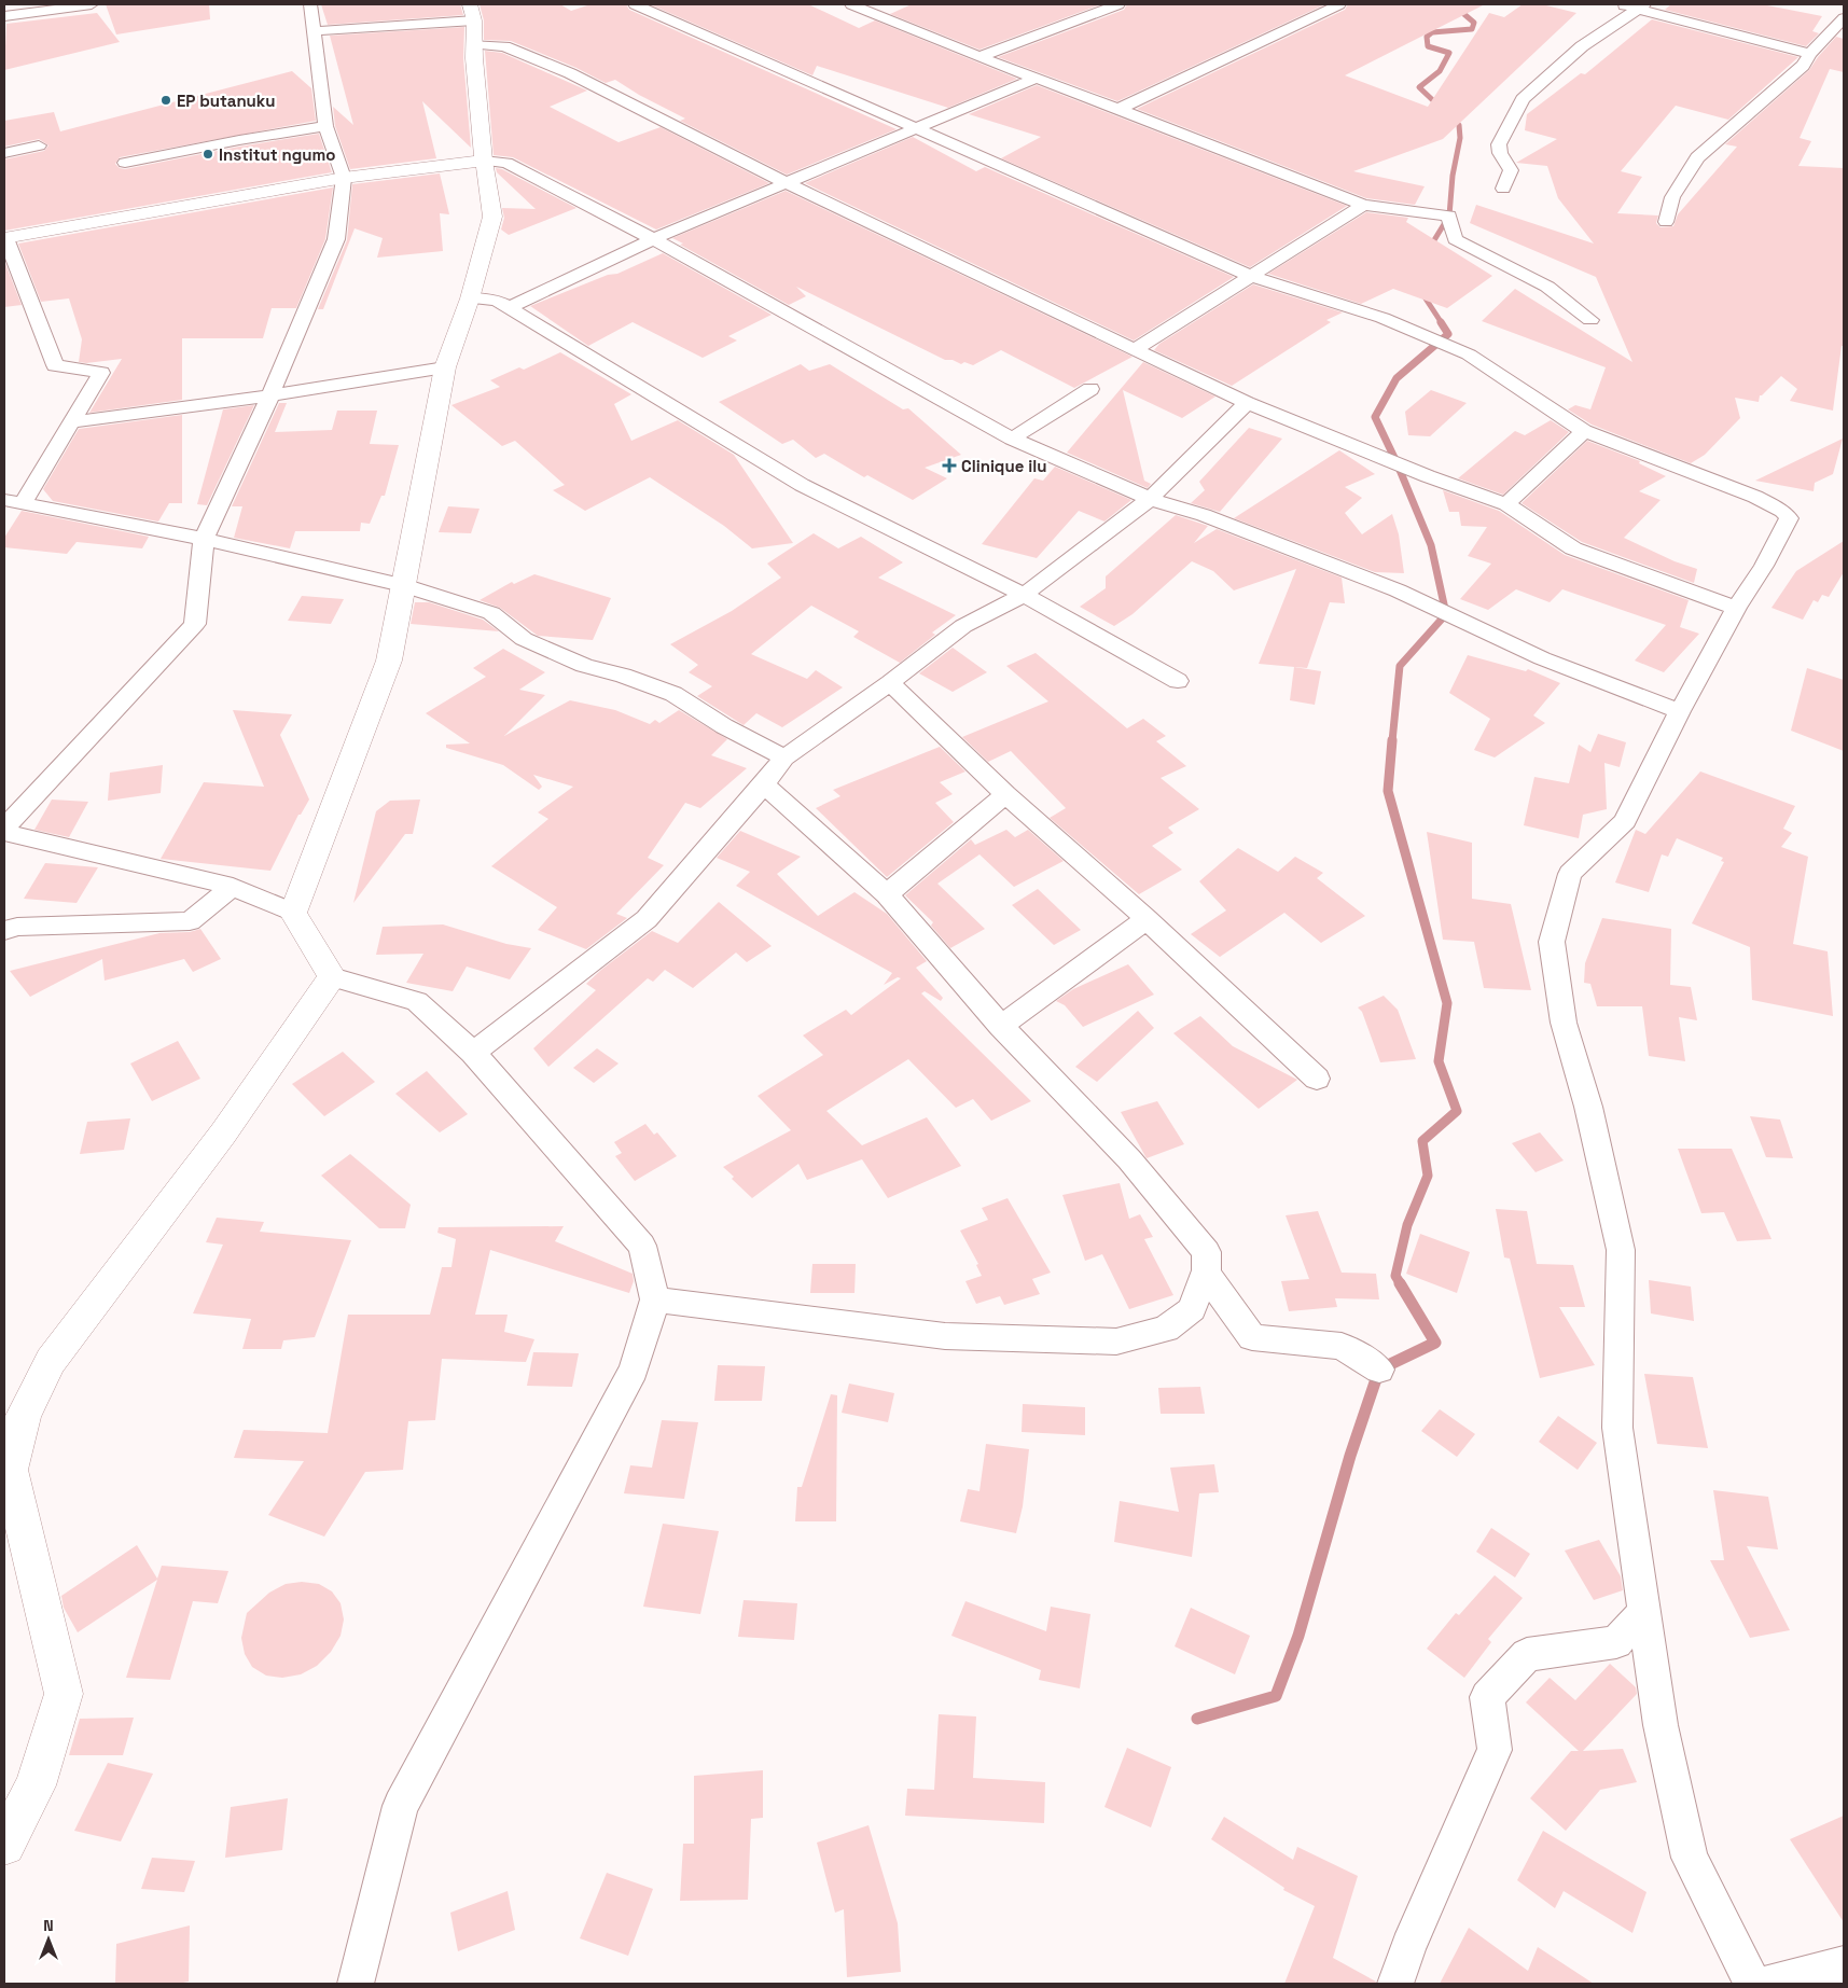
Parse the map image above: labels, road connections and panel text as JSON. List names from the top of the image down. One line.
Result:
{"places":{"other":["EP butanuku","Institut ngumo"],"health":["Clinique ilu"]},"north":"top"}
